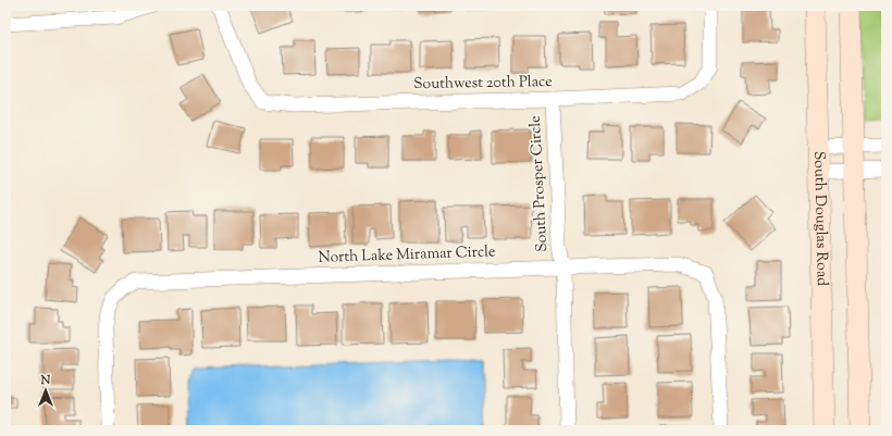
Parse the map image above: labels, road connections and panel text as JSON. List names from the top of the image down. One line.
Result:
{"streets":{"main road":["South Douglas Road"],"street":["Southwest 20th Place","South Prosper Circle","North Lake Miramar Circle"]},"crossings":[["Southwest 20th Place","South Prosper Circle"],["South Prosper Circle","North Lake Miramar Circle"]],"north":"top"}
